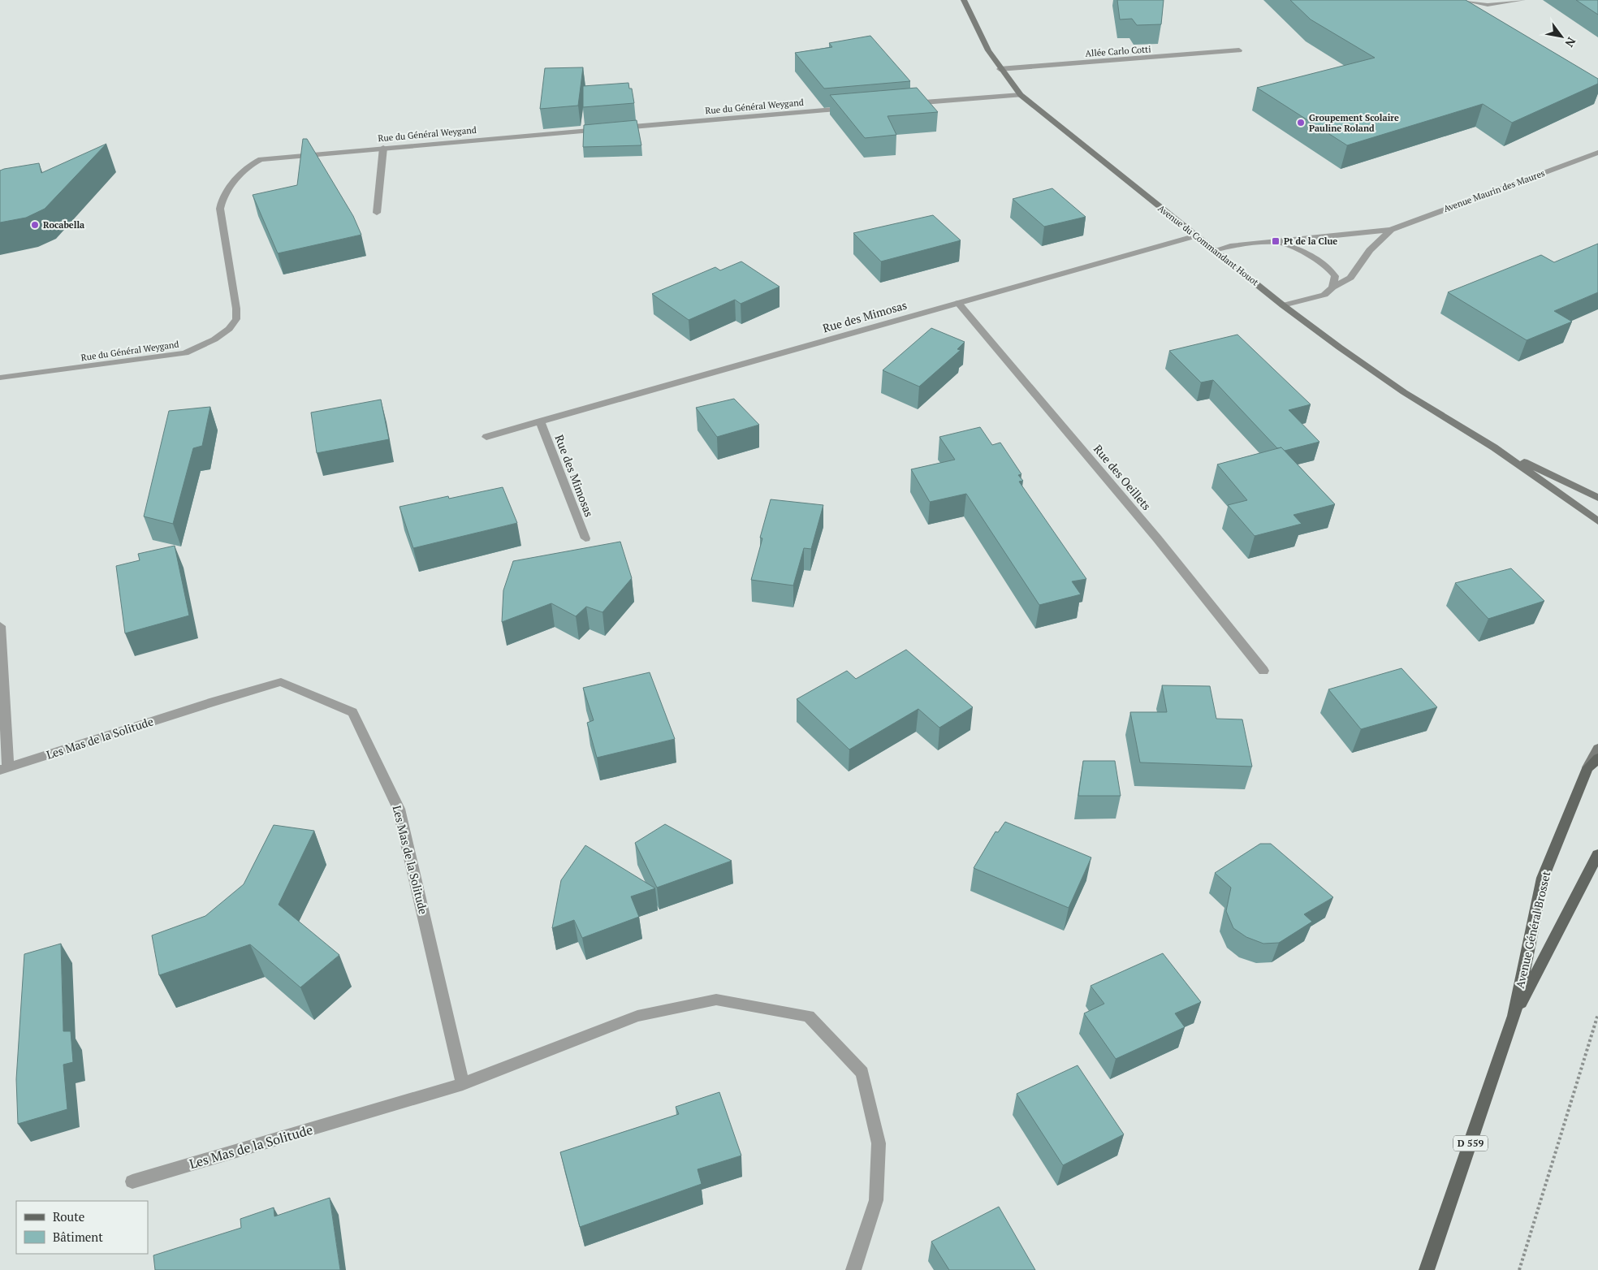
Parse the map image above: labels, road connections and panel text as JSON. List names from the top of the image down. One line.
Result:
{"streets":{"main road":["Avenue du Commandant Houot","Avenue Général Brosset","D 559"],"street":["Allée Carlo Cotti","Rue du Général Weygand","Avenue Maurin des Maures","Rue des Mimosas","Rue des Oeillets","Les Mas de la Solitude"]},"crossings":[["Allée Carlo Cotti","Avenue du Commandant Houot"],["Avenue Maurin des Maures","Avenue du Commandant Houot"],["Avenue du Commandant Houot","Rue des Mimosas"],["Rue des Mimosas","Rue des Oeillets"]],"places":{"other":["Groupement Scolaire Pauline Roland","Rocabella"],"transit":["Pt de la Clue"]},"legend":["Route","Bâtiment"],"north":"bottom right"}
